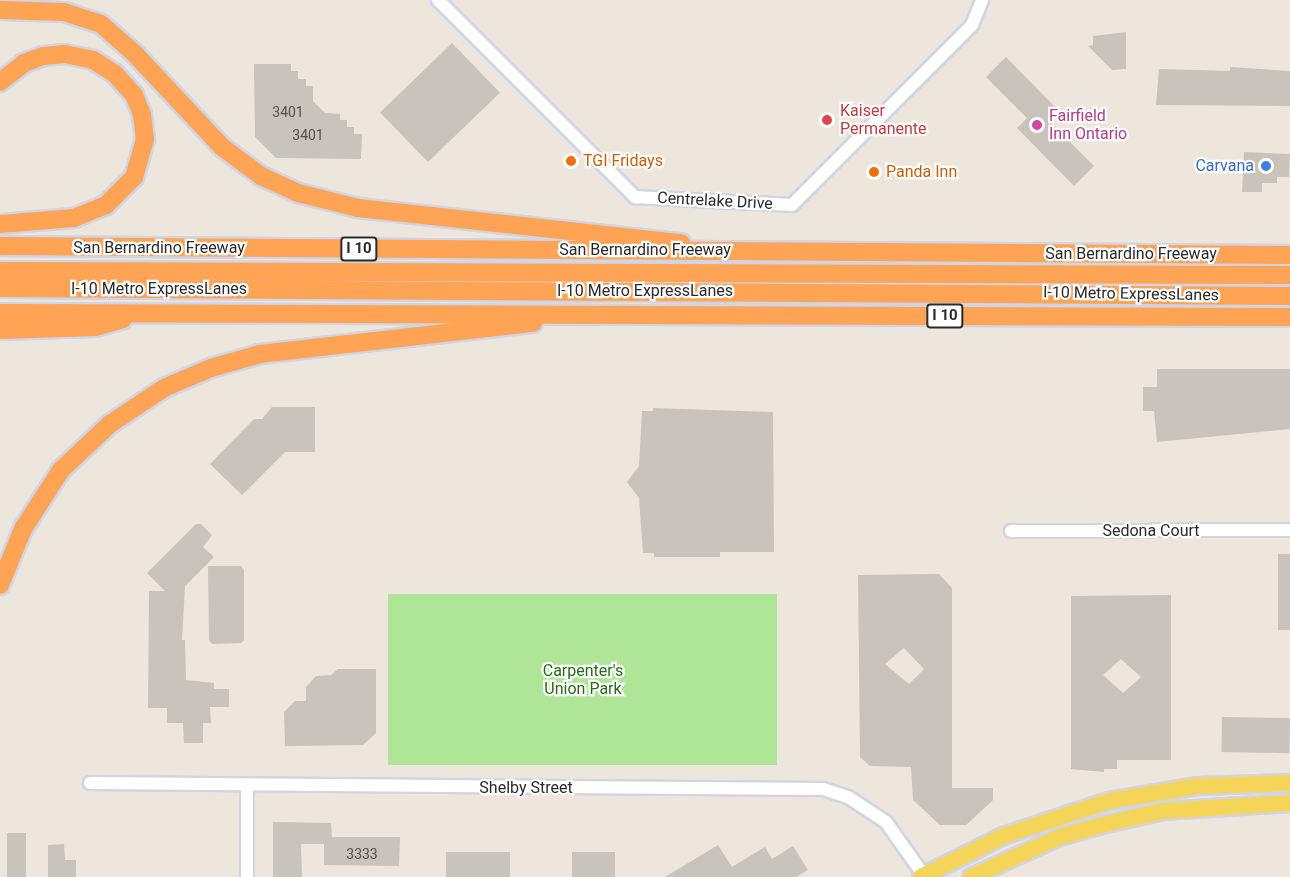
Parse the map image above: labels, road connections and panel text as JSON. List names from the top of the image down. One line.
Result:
{"streets":{"highway":["San Bernardino Freeway","I 10","I-10 Metro ExpressLanes"],"street":["Centrelake Drive","Sedona Court","Shelby Street"]},"parks":["Carpenter's Union Park"],"places":["Kaiser Permanente","Fairfield Inn Ontario","TGI Fridays","Carvana","Panda Inn"],"house_numbers":["3401","3401","3333"]}
